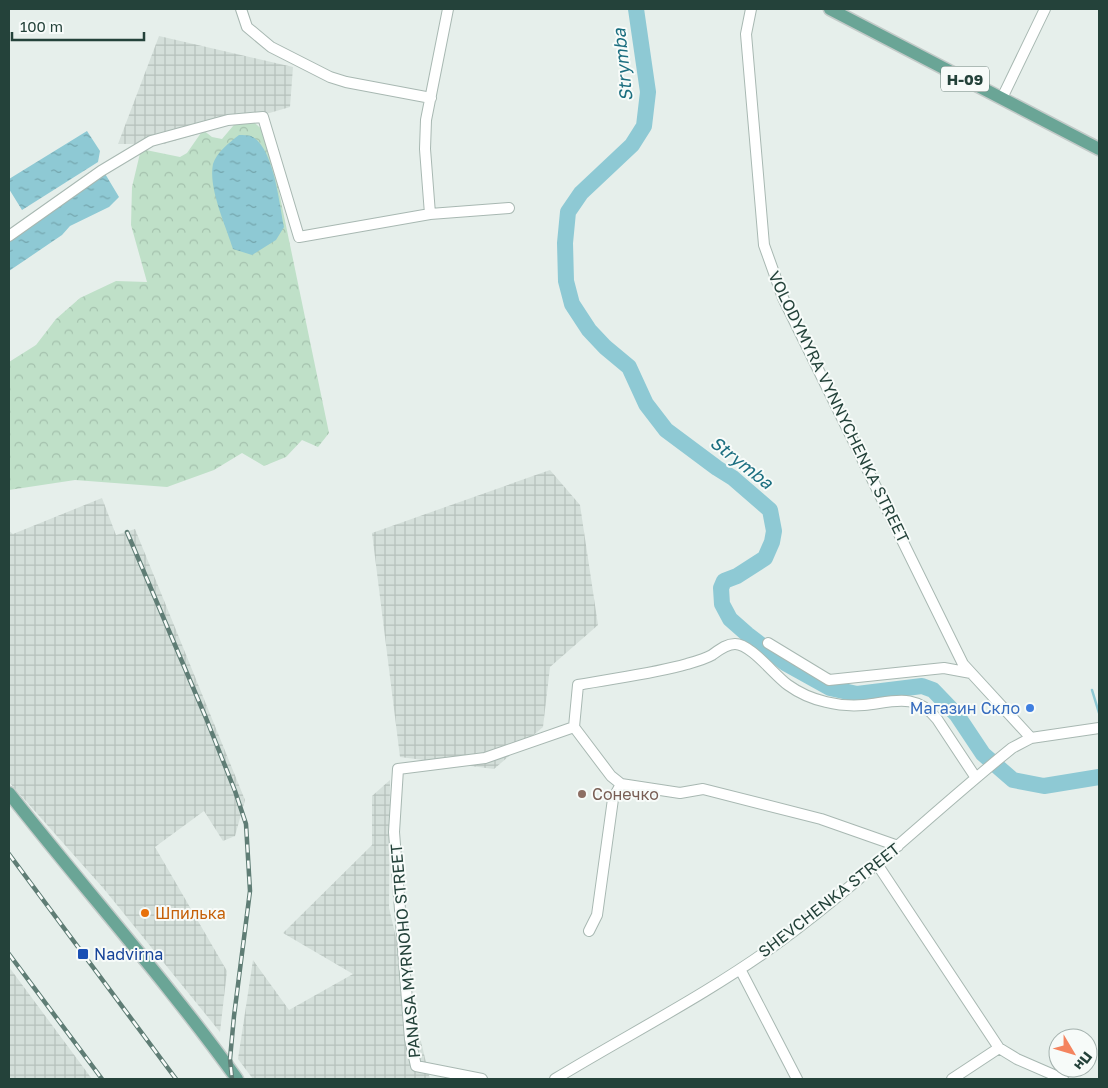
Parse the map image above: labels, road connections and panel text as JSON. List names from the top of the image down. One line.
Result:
{"streets":{"main road":["Н-09"],"street":["VOLODYMYRA VYNNYCHENKA STREET","SHEVCHENKA STREET","PANASA MYRNOHO STREET"]},"crossings":[["VOLODYMYRA VYNNYCHENKA STREET","SHEVCHENKA STREET"]],"water":["Strymba"],"places":{"other":["Магазин Скло","Сонечко","Шпилька"],"transit":["Nadvirna"]},"scale_bar":"100 m","north":"bottom right"}
